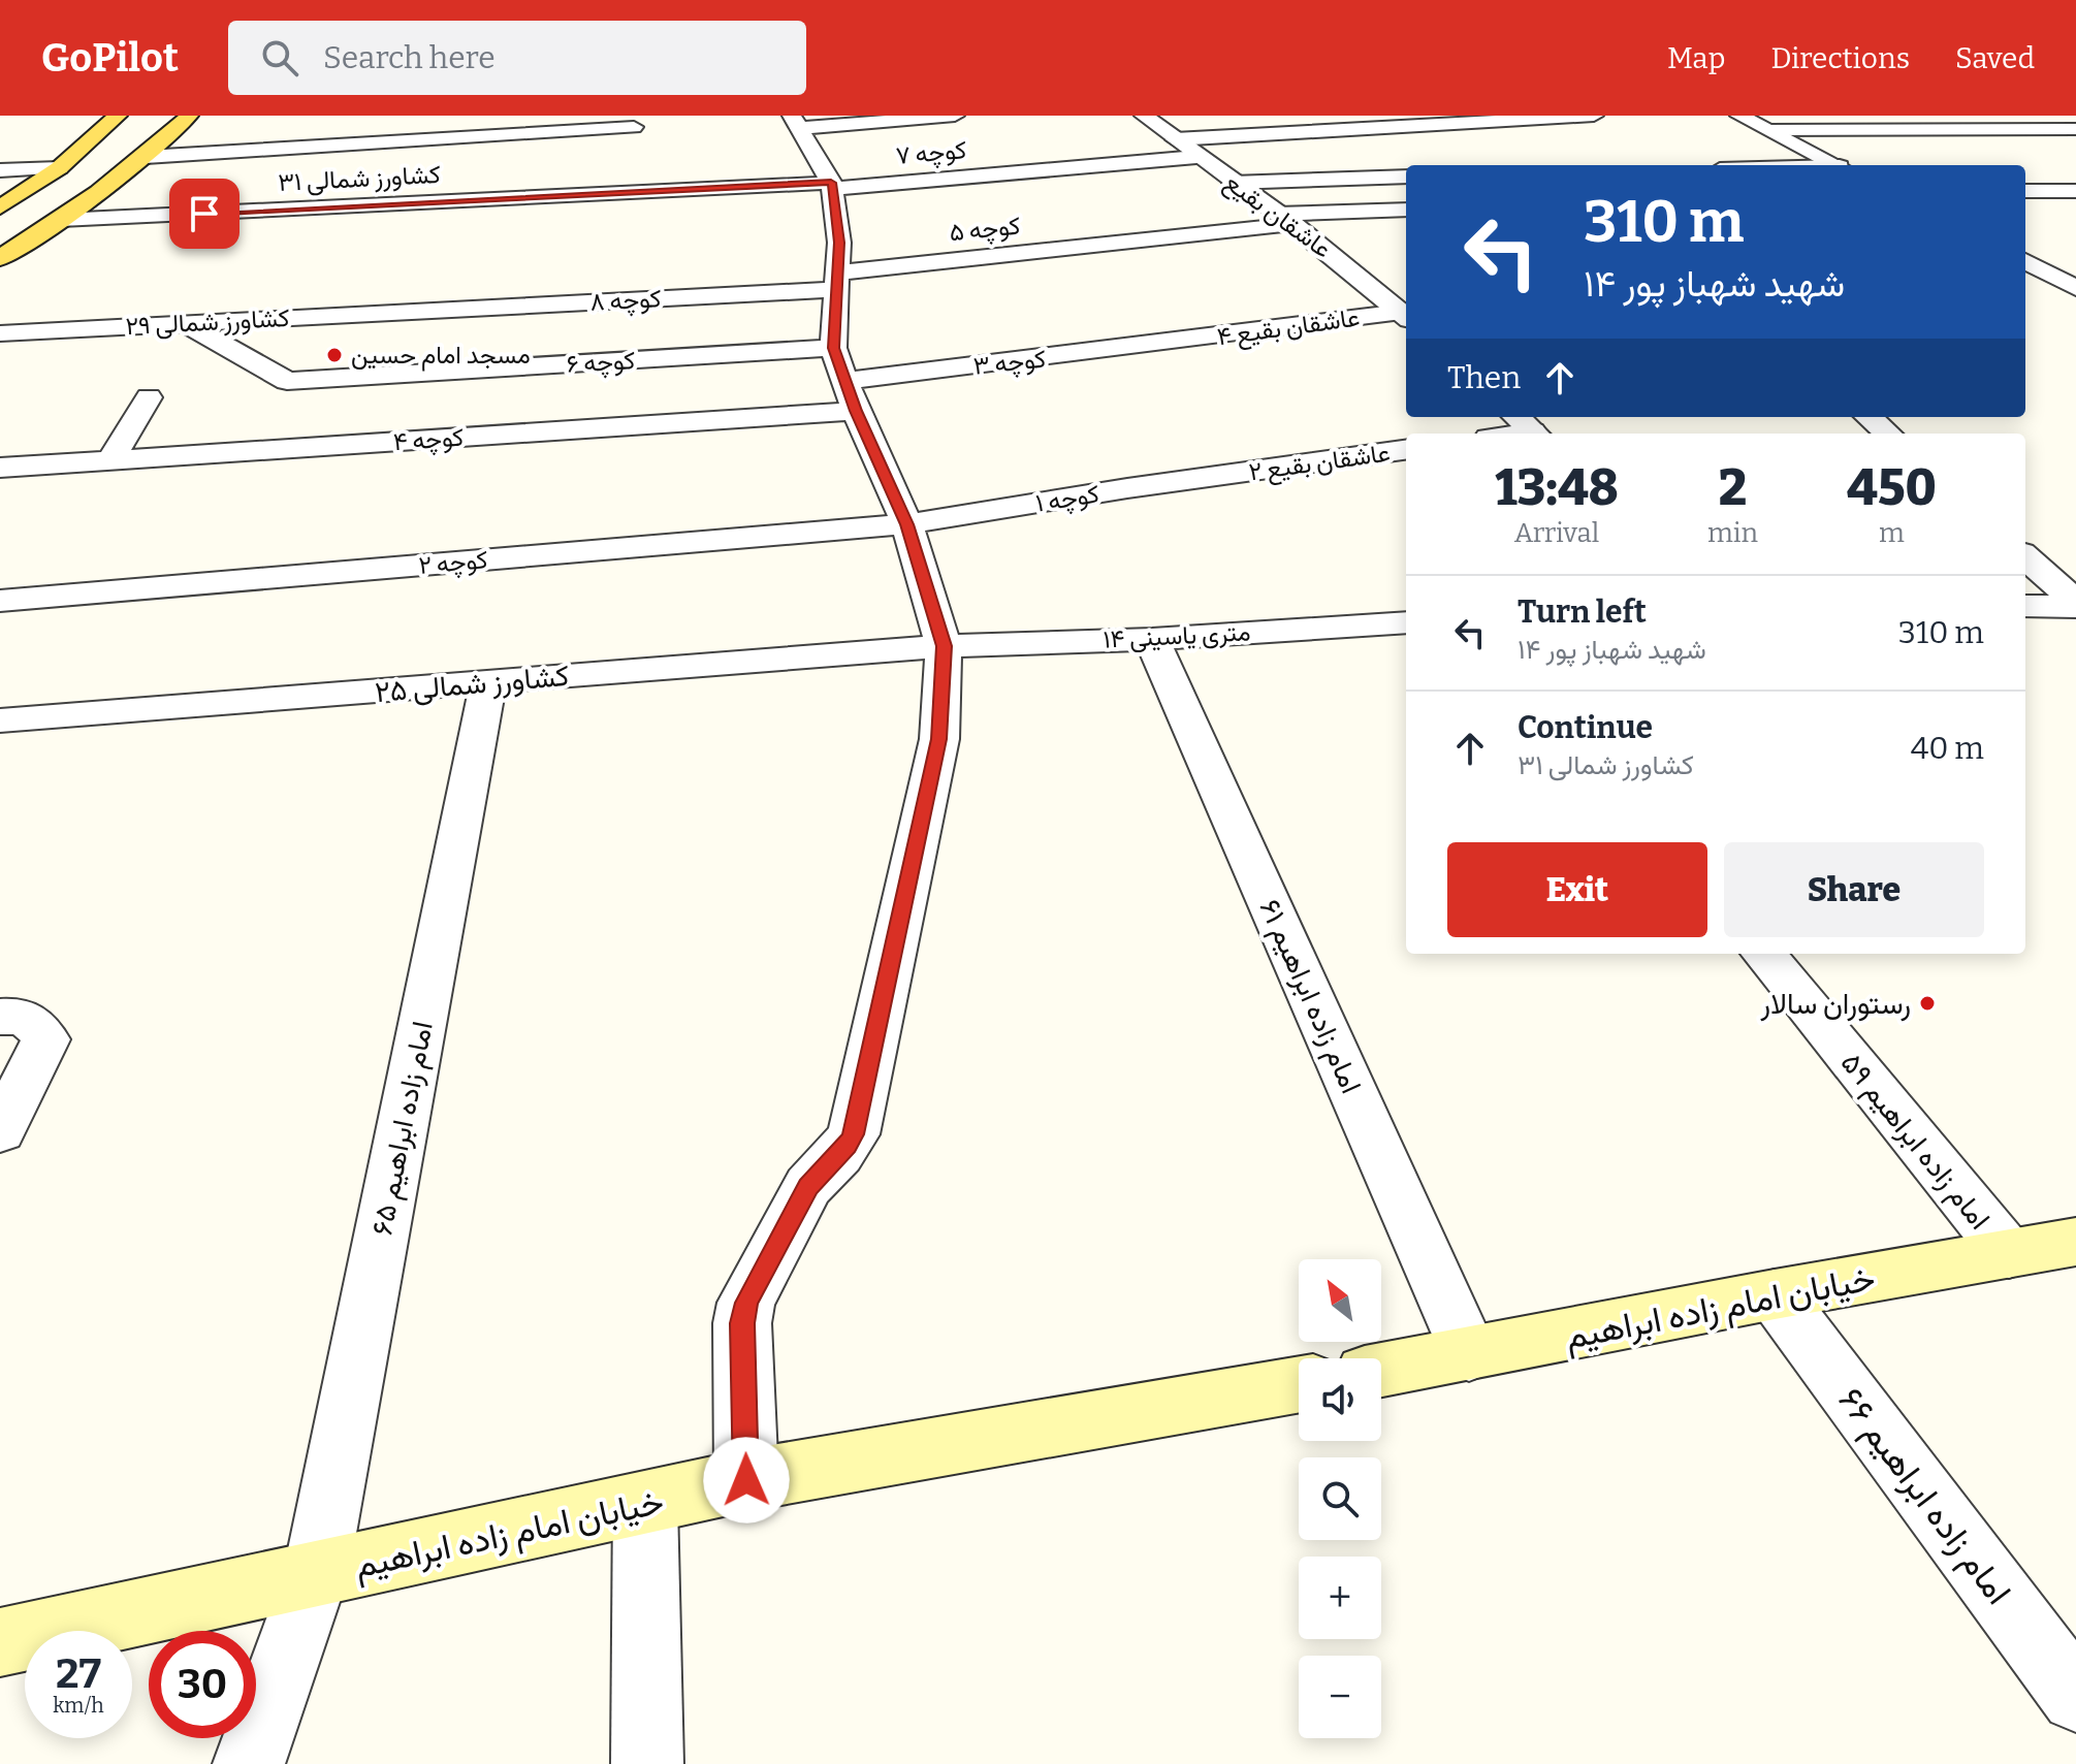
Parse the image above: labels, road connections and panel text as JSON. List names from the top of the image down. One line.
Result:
{"streets":{"main road":["خیابان امام زاده ابراهیم"],"street":["کوچه ۷","کشاورز شمالی ۳۱","عاشقان بقیع","کوچه ۵","کوچه ۸","کشاورز شمالی ۲۹","عاشقان بقیع ۴","کوچه ۶","کوچه ۳","کوچه ۴","عاشقان بقیع ۲","کوچه ۱","کوچه ۲","۱۴ متری یاسینی","کشاورز شمالی ۲۵","امام زاده ابراهیم ۶۱","امام زاده ابراهیم ۶۵","امام زاده ابراهیم ۵۹","امام زاده ابراهیم ۶۶"]},"crossings":[["کوچه ۷","کشاورز شمالی ۳۱"],["کوچه ۷","عاشقان بقیع"],["عاشقان بقیع","کوچه ۵"],["عاشقان بقیع","عاشقان بقیع ۴"],["کوچه ۵","کوچه ۸"],["کوچه ۸","کشاورز شمالی ۲۹"],["کشاورز شمالی ۲۹","کوچه ۶"],["عاشقان بقیع ۴","کوچه ۳"],["کوچه ۶","کوچه ۳"],["کوچه ۶","کوچه ۴"],["کوچه ۳","کوچه ۴"],["عاشقان بقیع ۲","کوچه ۱"],["کوچه ۱","کوچه ۲"],["۱۴ متری یاسینی","کشاورز شمالی ۲۵"],["۱۴ متری یاسینی","امام زاده ابراهیم ۶۱"],["کشاورز شمالی ۲۵","امام زاده ابراهیم ۶۵"],["امام زاده ابراهیم ۶۱","خیابان امام زاده ابراهیم"],["امام زاده ابراهیم ۶۵","خیابان امام زاده ابراهیم"],["امام زاده ابراهیم ۵۹","خیابان امام زاده ابراهیم"],["خیابان امام زاده ابراهیم","امام زاده ابراهیم ۶۶"]],"places":["مسجد امام حسین","رستوران سالار"],"north":"top left","page":{"header":"GoPilot","search":"Search here","nav":["Map","Directions","Saved"],"turn":["310 m","شهید شهباز پور ۱۴"],"then":"Then","eta":["13:48","Arrival","2","min","450","m"],"list":[{"name":"Turn left","note":"شهید شهباز پور ۱۴","value":"310 m"},{"name":"Continue","note":"کشاورز شمالی ۳۱","value":"40 m"}],"buttons":["Exit","Share"],"map_buttons":["+","−"],"speed":"27 km/h","limit":"30"}}
